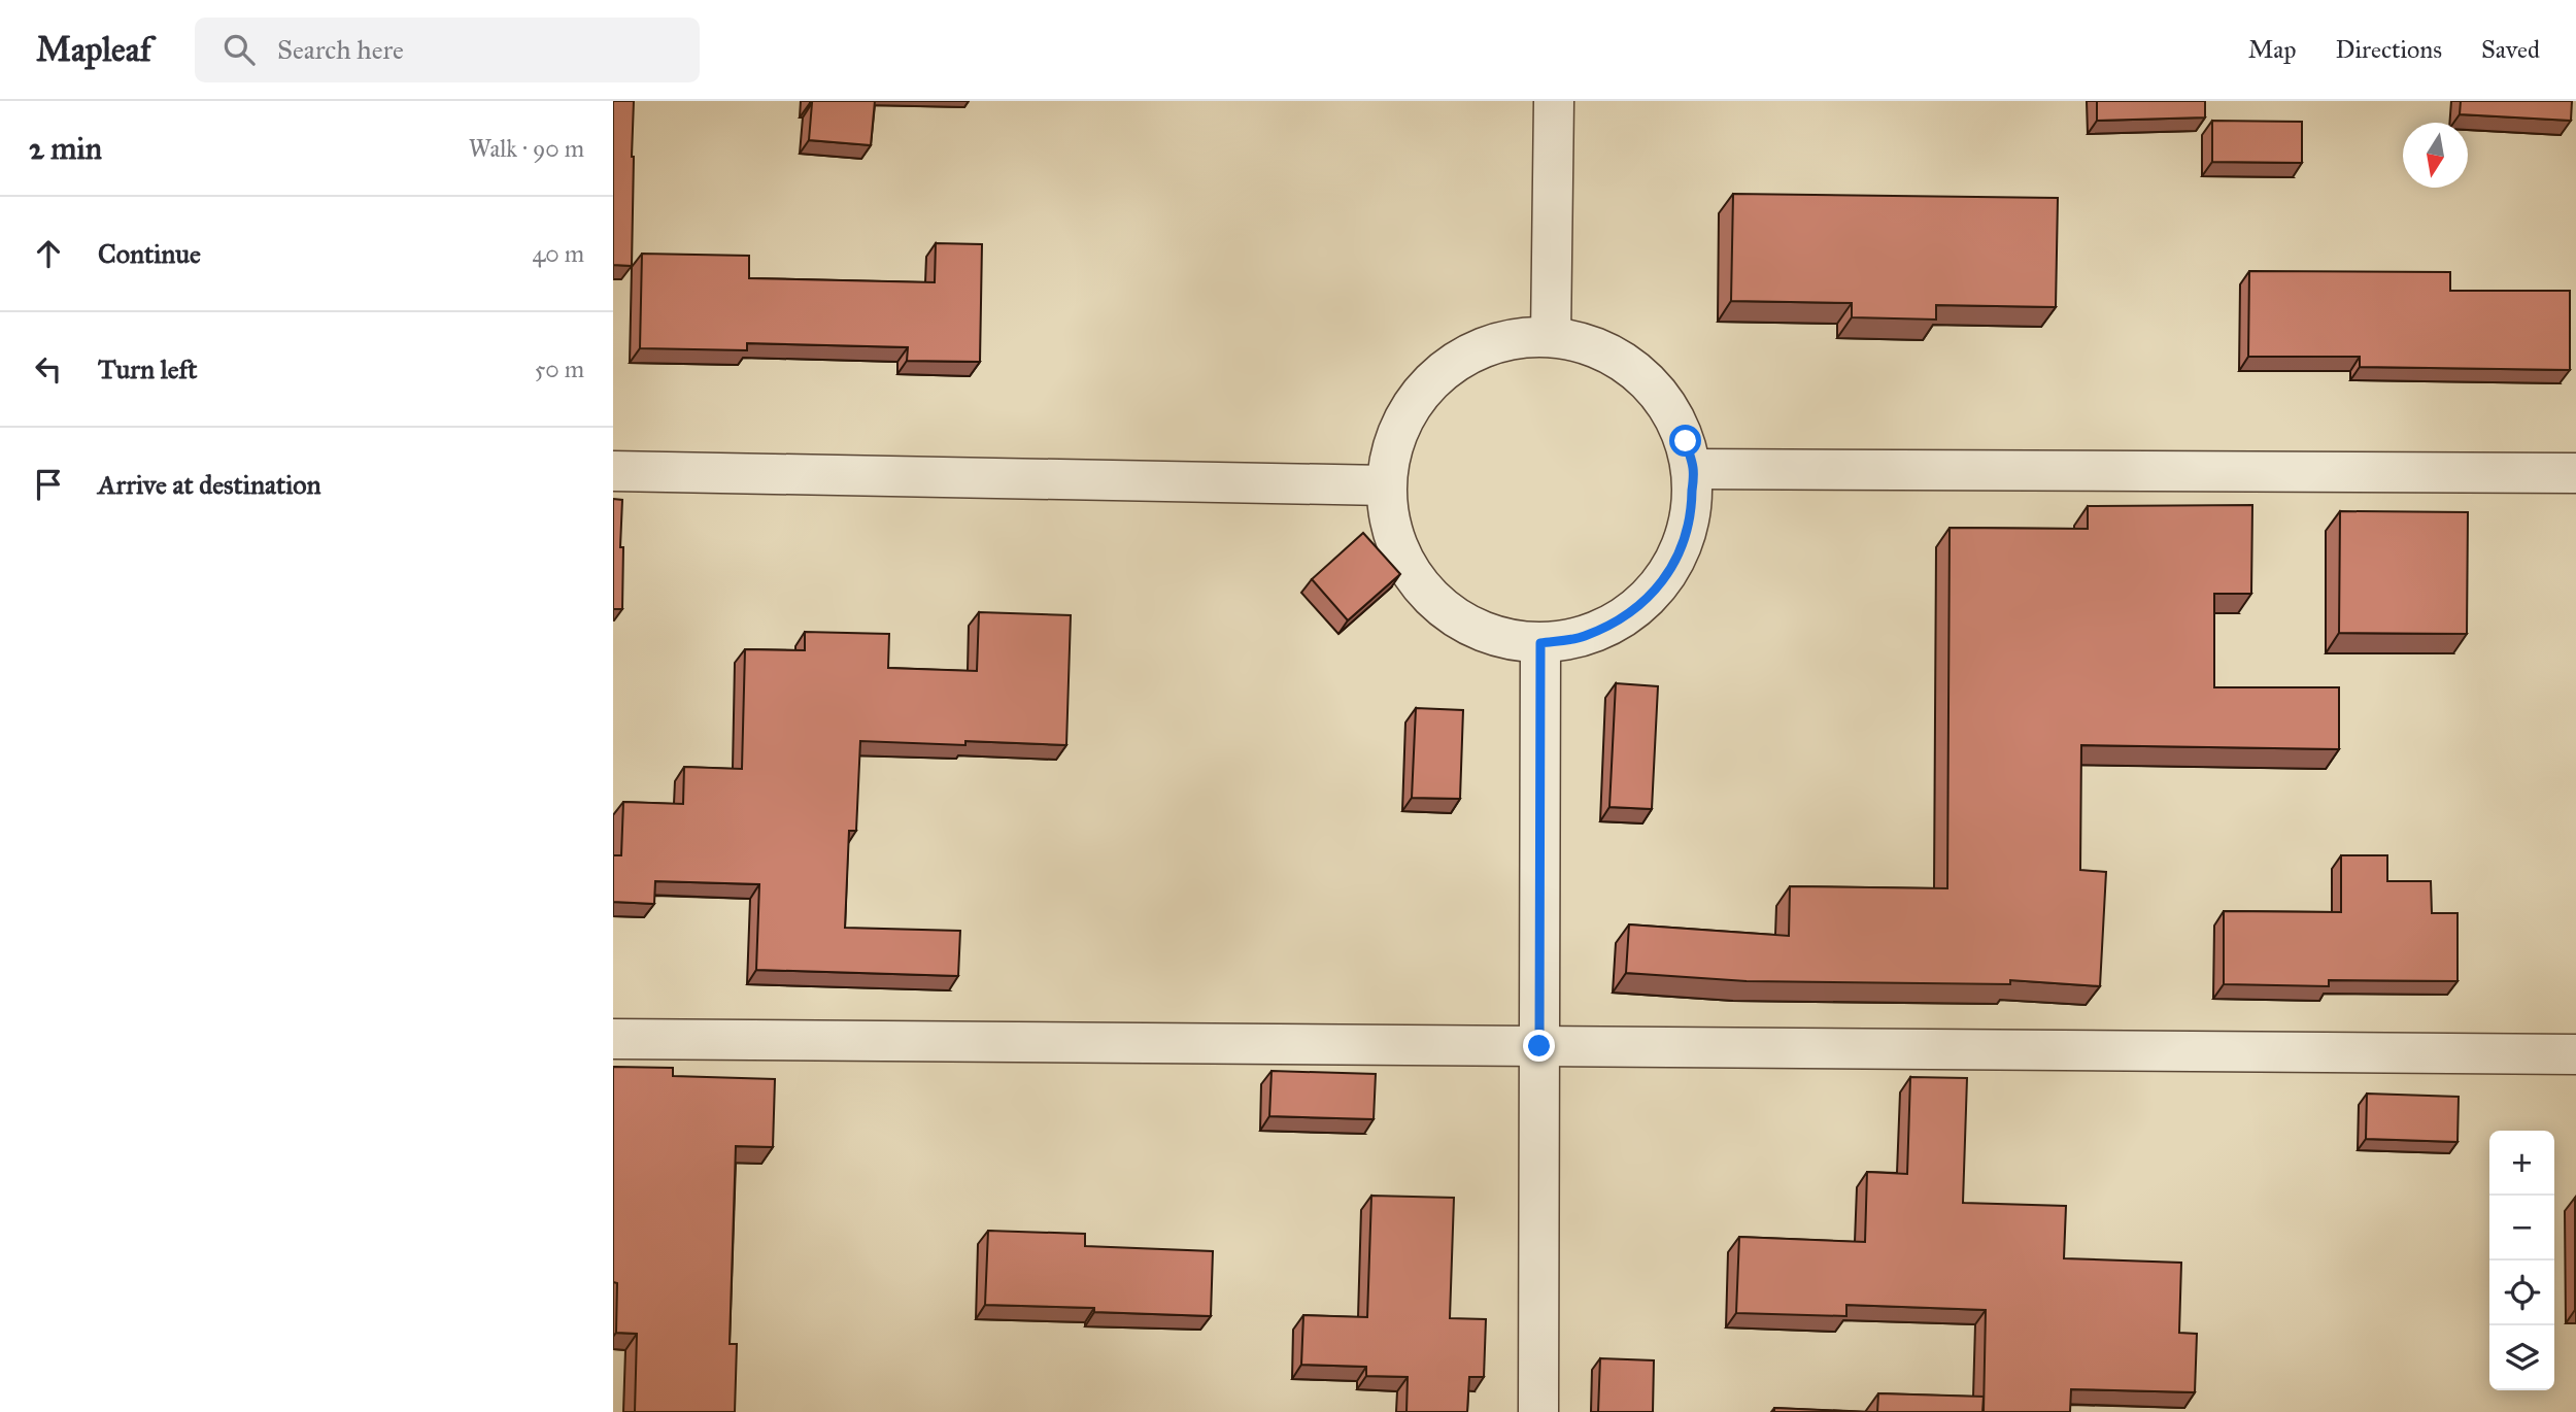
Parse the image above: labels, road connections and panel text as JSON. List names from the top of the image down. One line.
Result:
{"north":"bottom","page":{"header":"Mapleaf","search":"Search here","nav":["Map","Directions","Saved"],"heading":["2 min","Walk · 90 m"],"list":[["Continue","40 m"],["Turn left","50 m"],"Arrive at destination"],"map_buttons":["+","−"]}}
